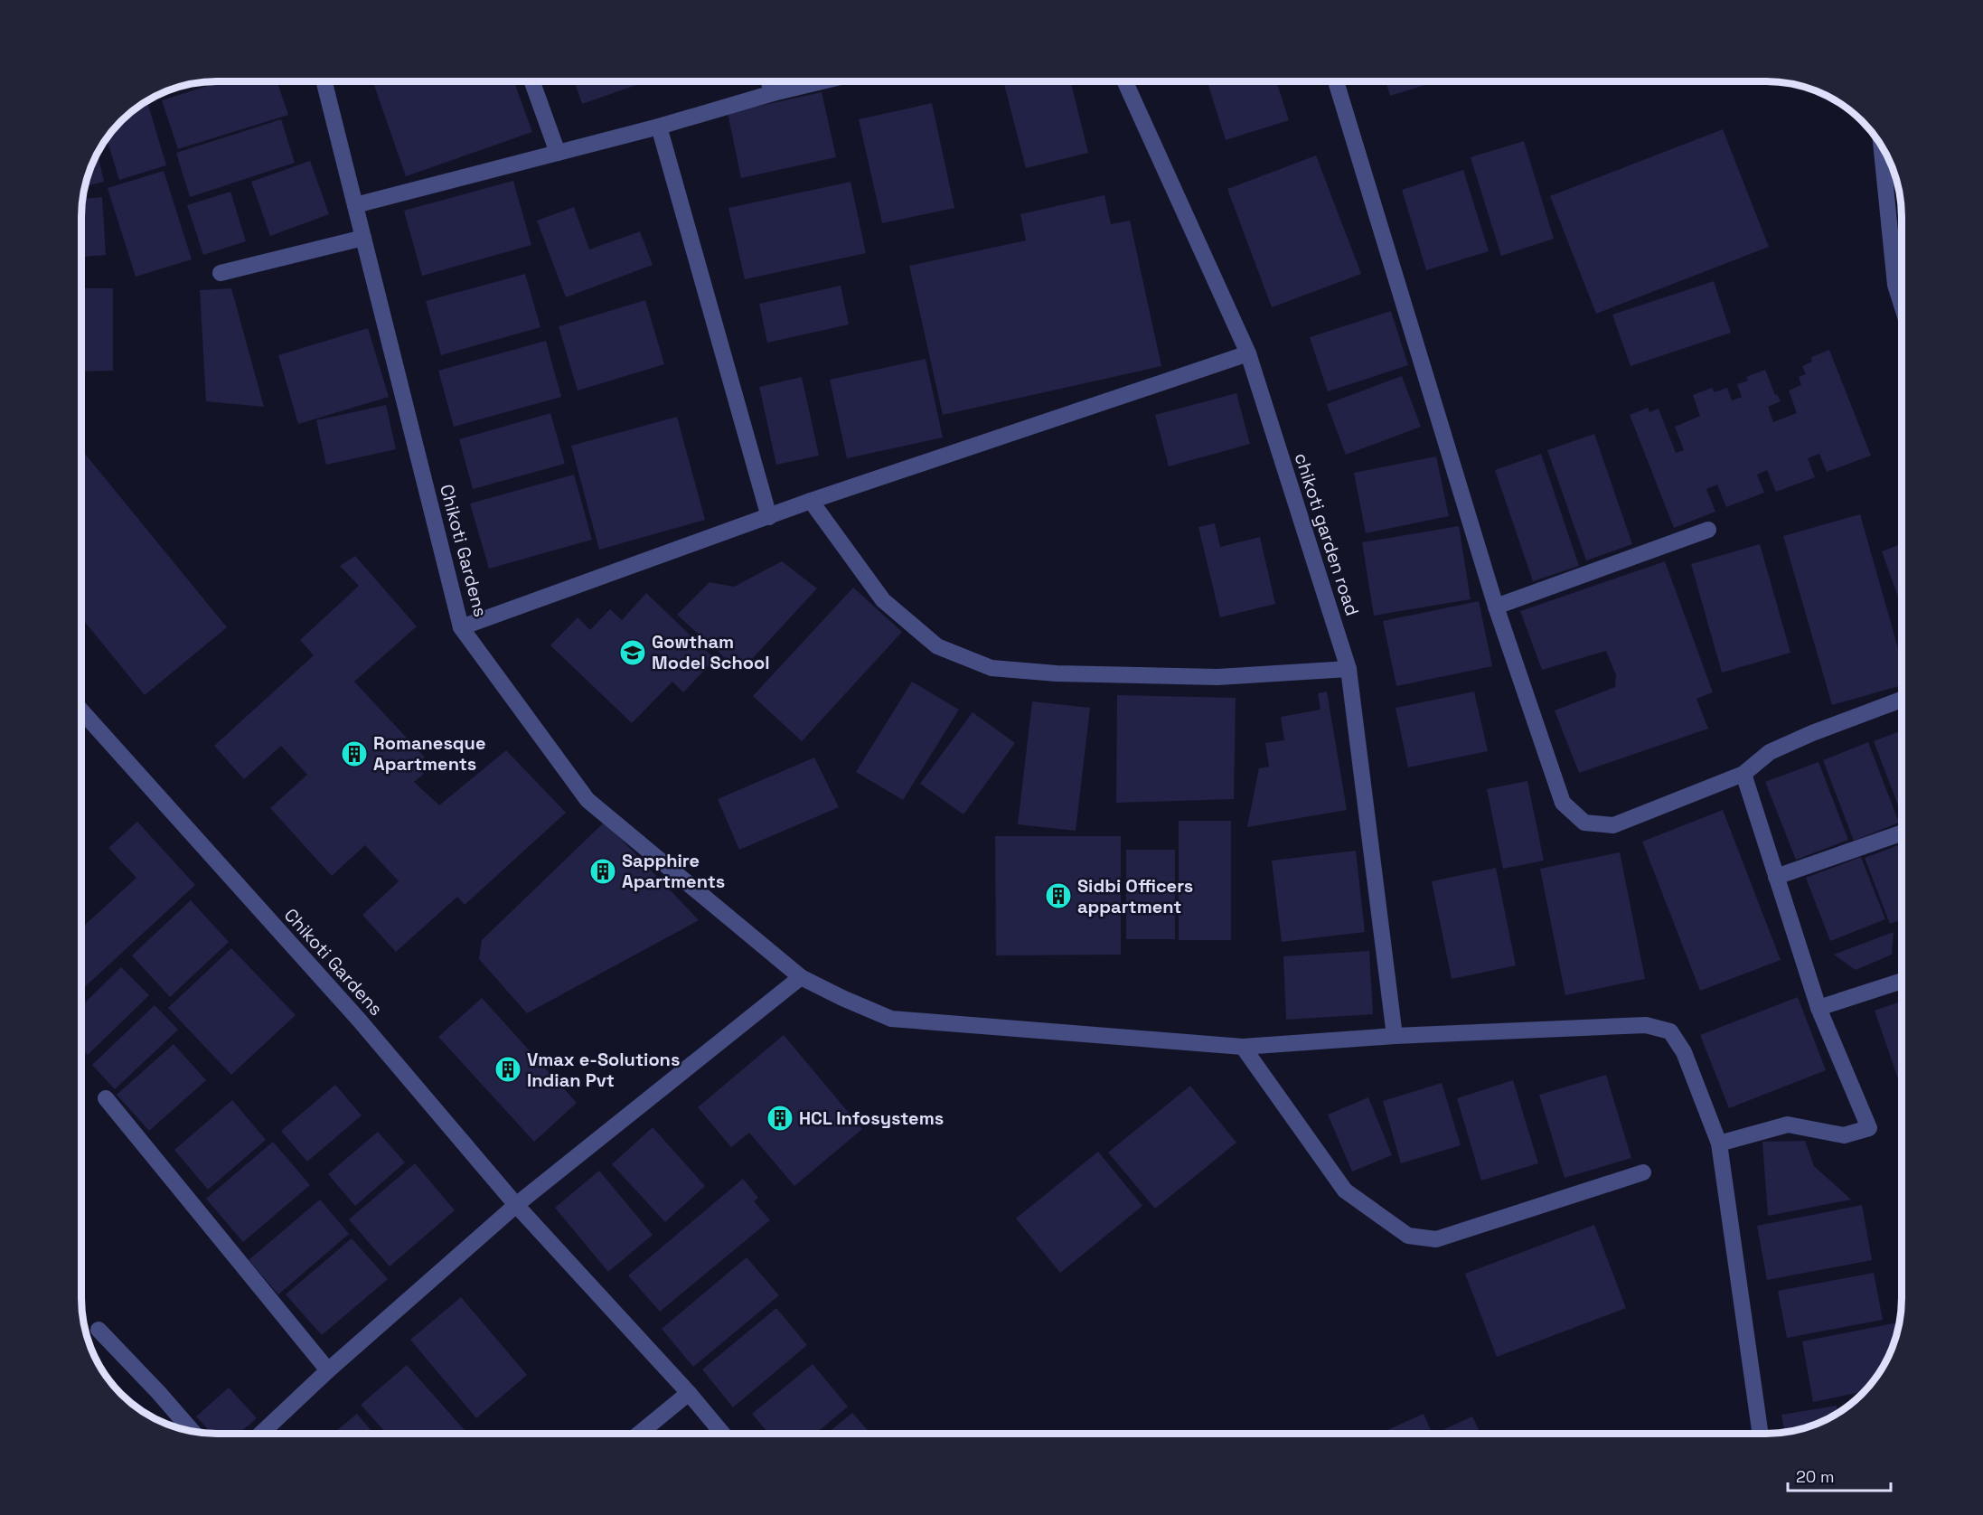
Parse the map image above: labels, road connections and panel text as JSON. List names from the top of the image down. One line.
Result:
{"streets":{"street":["chikoti garden road","Chikoti Gardens"]},"crossings":[["chikoti garden road","Chikoti Gardens"]],"places":{"school or university":["Gowtham Model School"],"building":["Romanesque Apartments","Sapphire Apartments","Sidbi Officers appartment","Vmax e-Solutions Indian Pvt","HCL Infosystems"]},"scale_bar":"20 m"}
